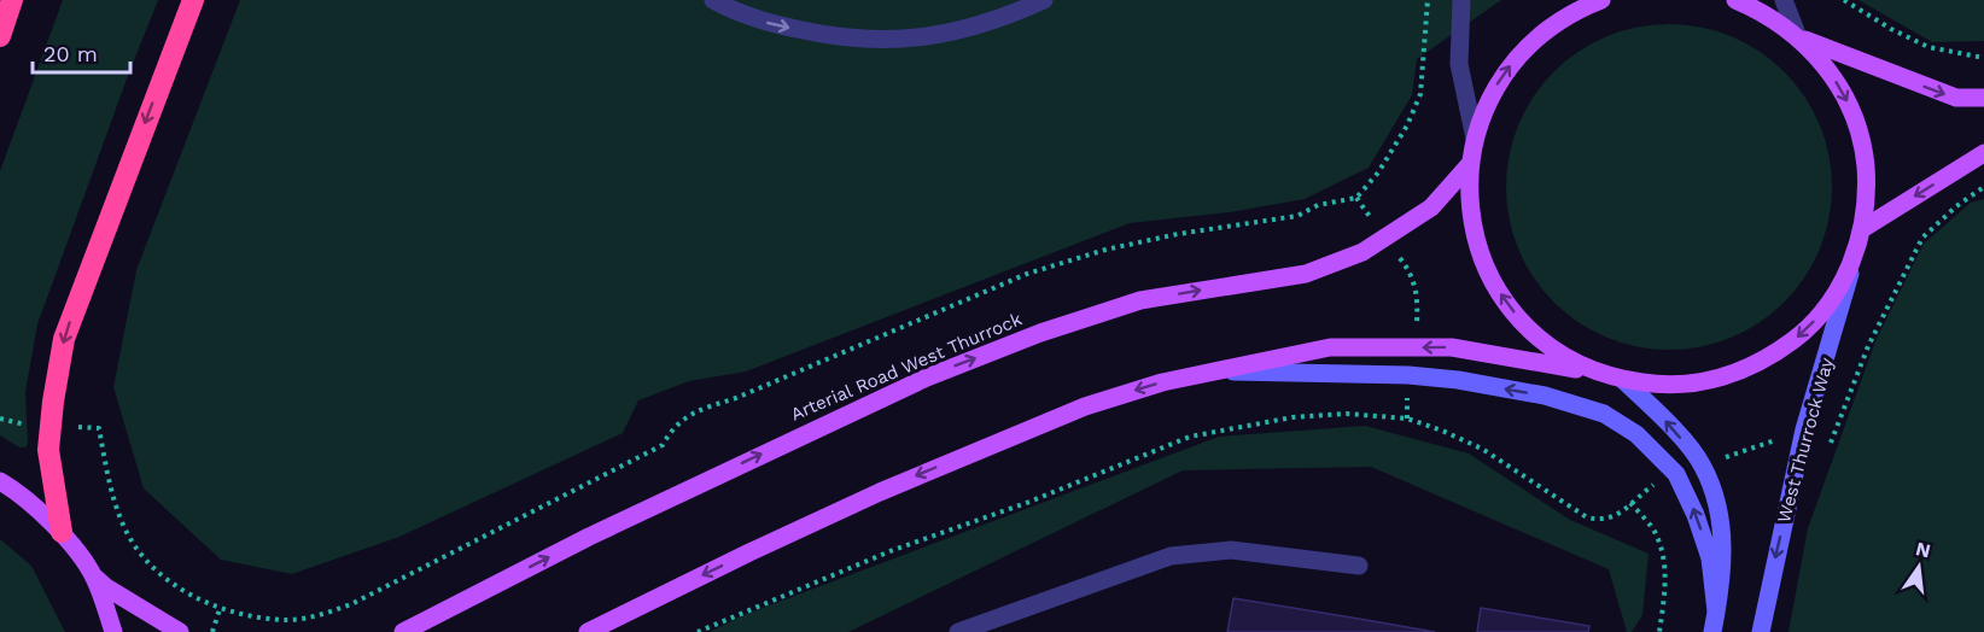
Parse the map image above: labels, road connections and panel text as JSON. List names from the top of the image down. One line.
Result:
{"streets":{"main road":["Arterial Road West Thurrock","West Thurrock Way"]},"scale_bar":"20 m","north":"top"}
